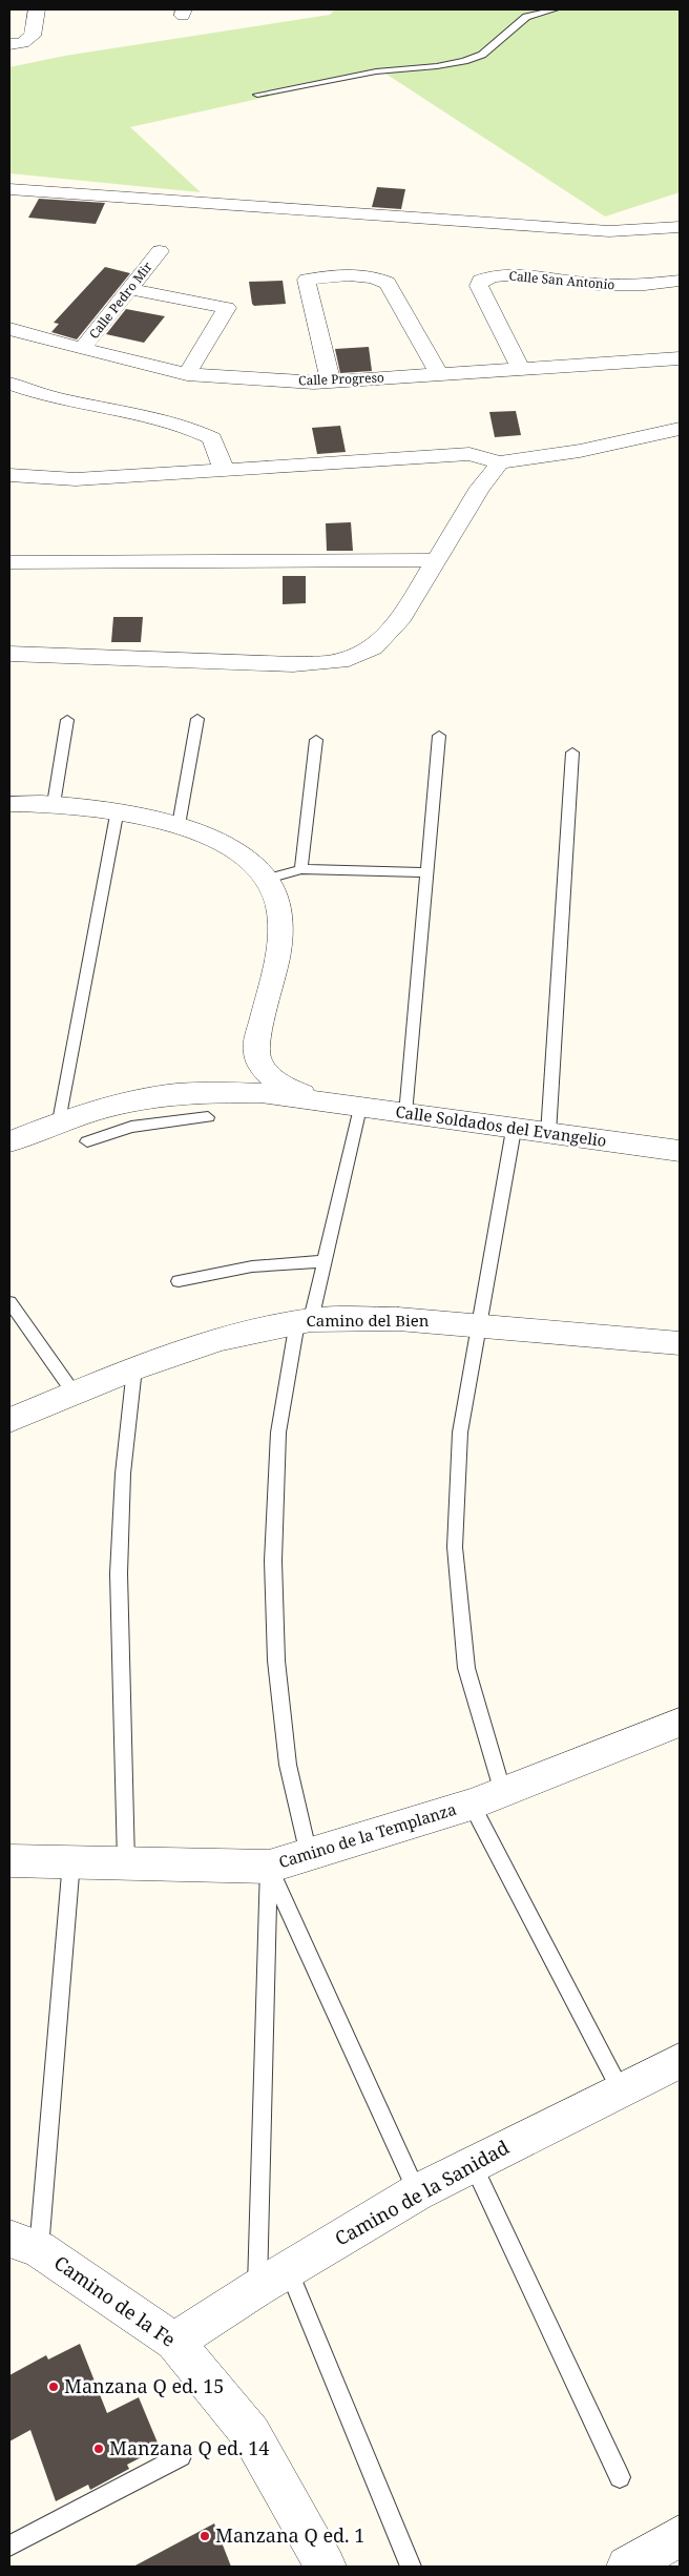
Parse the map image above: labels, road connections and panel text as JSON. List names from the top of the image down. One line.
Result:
{"streets":{"street":["Calle San Antonio","Calle Pedro Mir","Calle Progreso","Calle Soldados del Evangelio","Camino del Bien","Camino de la Templanza","Camino de la Sanidad","Camino de la Fe"]},"crossings":[["Calle San Antonio","Calle Progreso"],["Calle Pedro Mir","Calle Progreso"],["Camino de la Sanidad","Camino de la Fe"]],"places":["Manzana Q ed. 15","Manzana Q ed. 14","Manzana Q ed. 1"]}
